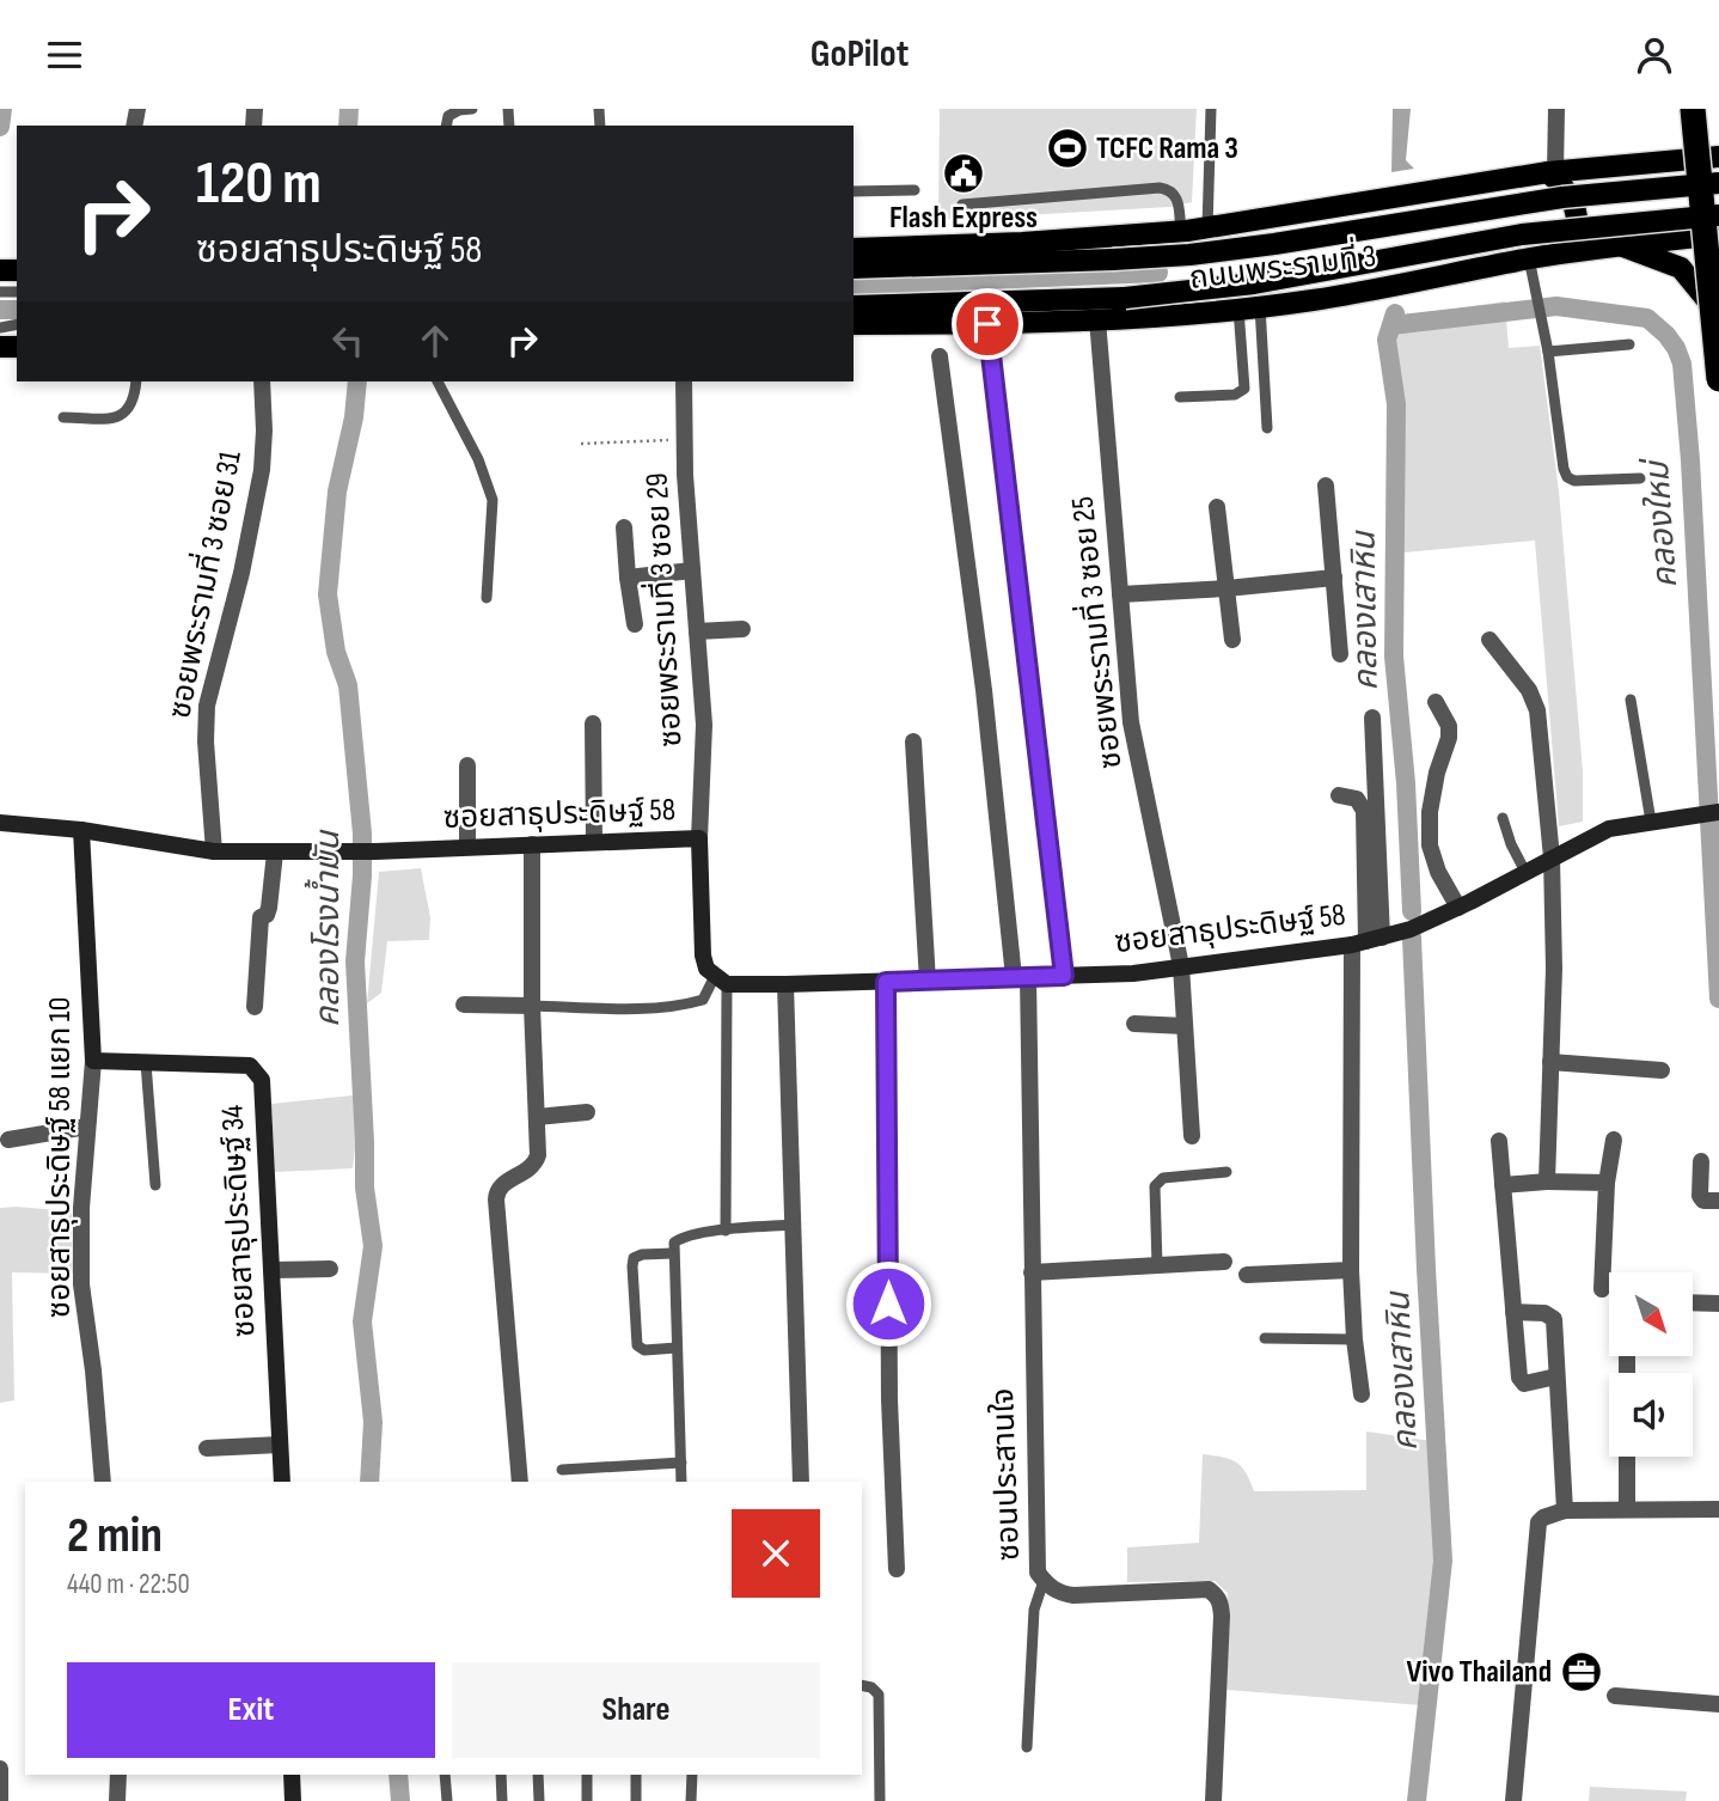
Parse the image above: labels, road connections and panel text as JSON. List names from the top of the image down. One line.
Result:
{"streets":{"main road":["ถนนพระรามที่ 3"],"street":["ซอยพระรามที่ 3 ซอย 31","ซอยพระรามที่ 3 ซอย 29","ซอยพระรามที่ 3 ซอย 25","ซอยสาธุประดิษฐ์ 58","ซอยสาธุประดิษฐ์ 58 แยก 10","ซอยสาธุประดิษฐ์ 34","ซอนประสานใจ"]},"crossings":[["ถนนพระรามที่ 3","ซอยพระรามที่ 3 ซอย 25"],["ซอยพระรามที่ 3 ซอย 31","ซอยสาธุประดิษฐ์ 58"],["ซอยพระรามที่ 3 ซอย 29","ซอยสาธุประดิษฐ์ 58"],["ซอยพระรามที่ 3 ซอย 25","ซอยสาธุประดิษฐ์ 58"],["ซอยสาธุประดิษฐ์ 58","ซอยสาธุประดิษฐ์ 58 แยก 10"],["ซอยสาธุประดิษฐ์ 58","ซอนประสานใจ"],["ซอยสาธุประดิษฐ์ 58 แยก 10","ซอยสาธุประดิษฐ์ 34"]],"water":["คลองใหม่","คลองเสาหิน","คลองโรงน้ำมัน"],"places":{"sports":["TCFC Rama 3"],"public building":["Flash Express"],"office":["Vivo Thailand"]},"north":"bottom right","page":{"header":"GoPilot","turn":["120 m","ซอยสาธุประดิษฐ์ 58"],"heading":["2 min","440 m · 22:50"],"buttons":["Exit","Share"]}}
